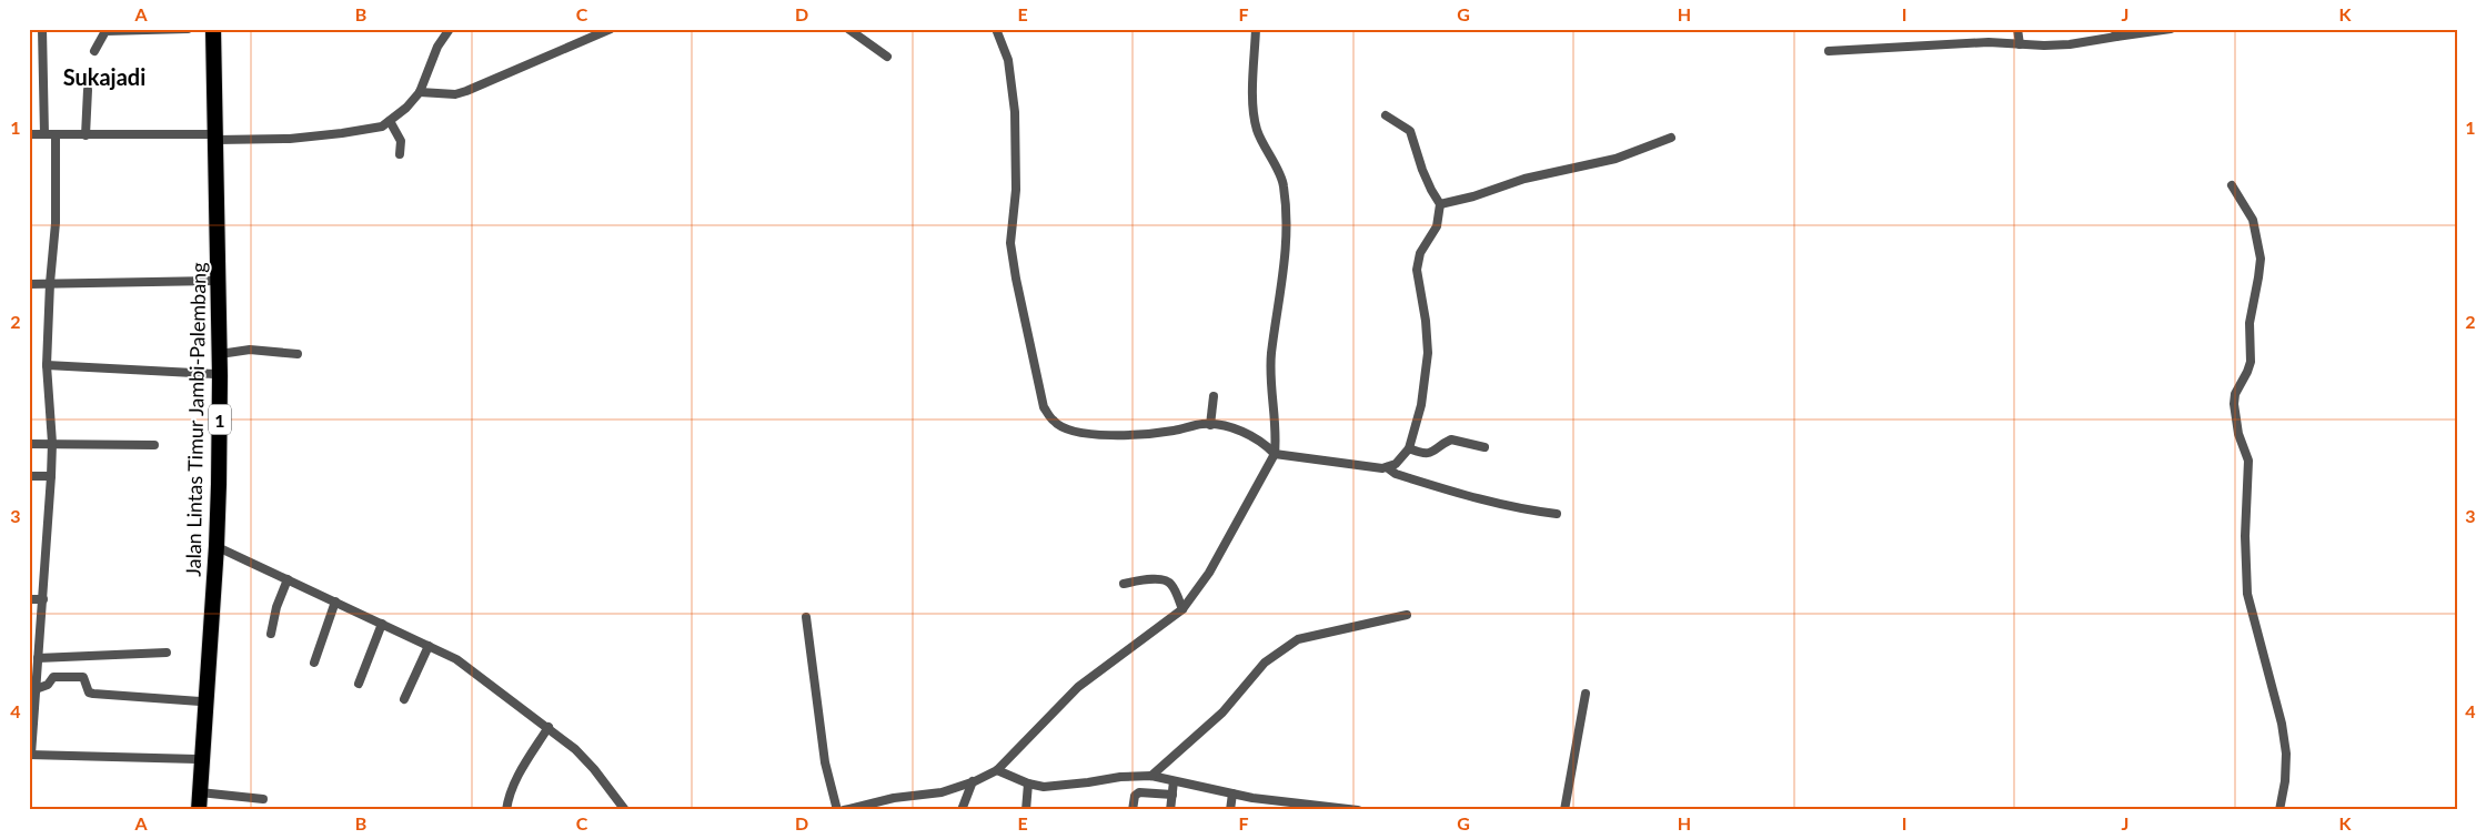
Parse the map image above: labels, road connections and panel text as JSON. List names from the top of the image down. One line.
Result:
{"streets":{"highway":["Jalan Lintas Timur Jambi-Palembang","1"]},"districts":["Sukajadi"],"grid":{"columns":["A","B","C","D","E","F","G","H","I","J","K"],"rows":["1","2","3","4"]}}
